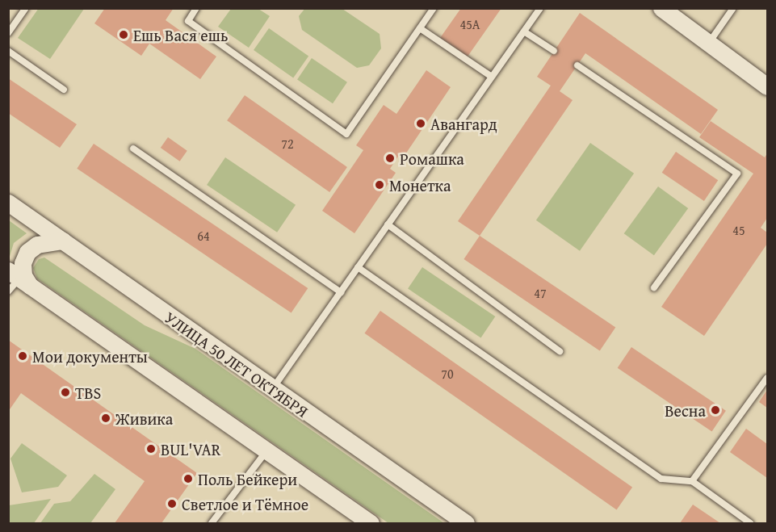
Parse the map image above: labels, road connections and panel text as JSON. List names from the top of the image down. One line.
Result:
{"streets":{"main road":["УЛИЦА 50 ЛЕТ ОКТЯБРЯ"]},"places":["Ешь Вася ешь","Авангард","Ромашка","Монетка","Мои документы","TBS","Весна","Живика","BUL'VAR","Поль Бейкери","Светлое и Тёмное"],"house_numbers":["45А","72","45","64","47","70"]}
